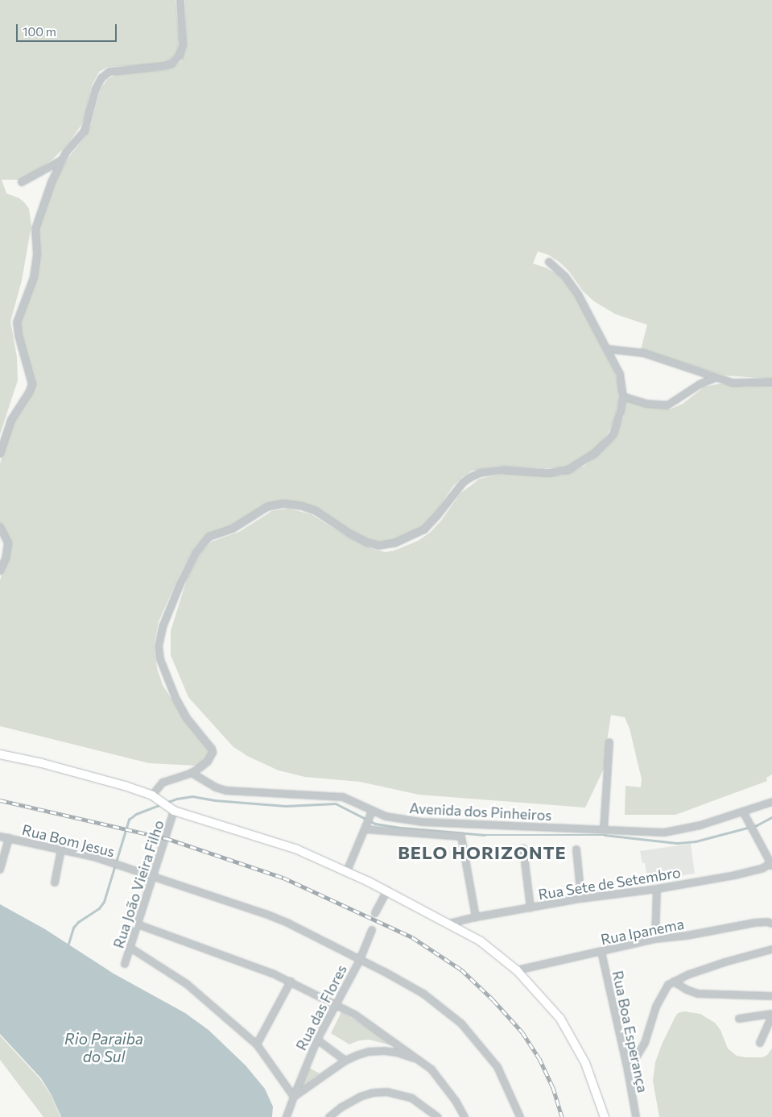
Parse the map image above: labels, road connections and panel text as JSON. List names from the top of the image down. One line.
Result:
{"streets":{"street":["Avenida dos Pinheiros","Rua Bom Jesus","Rua Sete de Setembro","Rua João Vieira Filho","Rua Ipanema","Rua das Flores","Rua Boa Esperança"]},"crossings":[["Rua Bom Jesus","Rua João Vieira Filho"],["Rua Bom Jesus","Rua das Flores"],["Rua Ipanema","Rua Boa Esperança"]],"districts":["BELO HORIZONTE"],"water":["Rio Paraiba do Sul"],"scale_bar":"100 m"}
